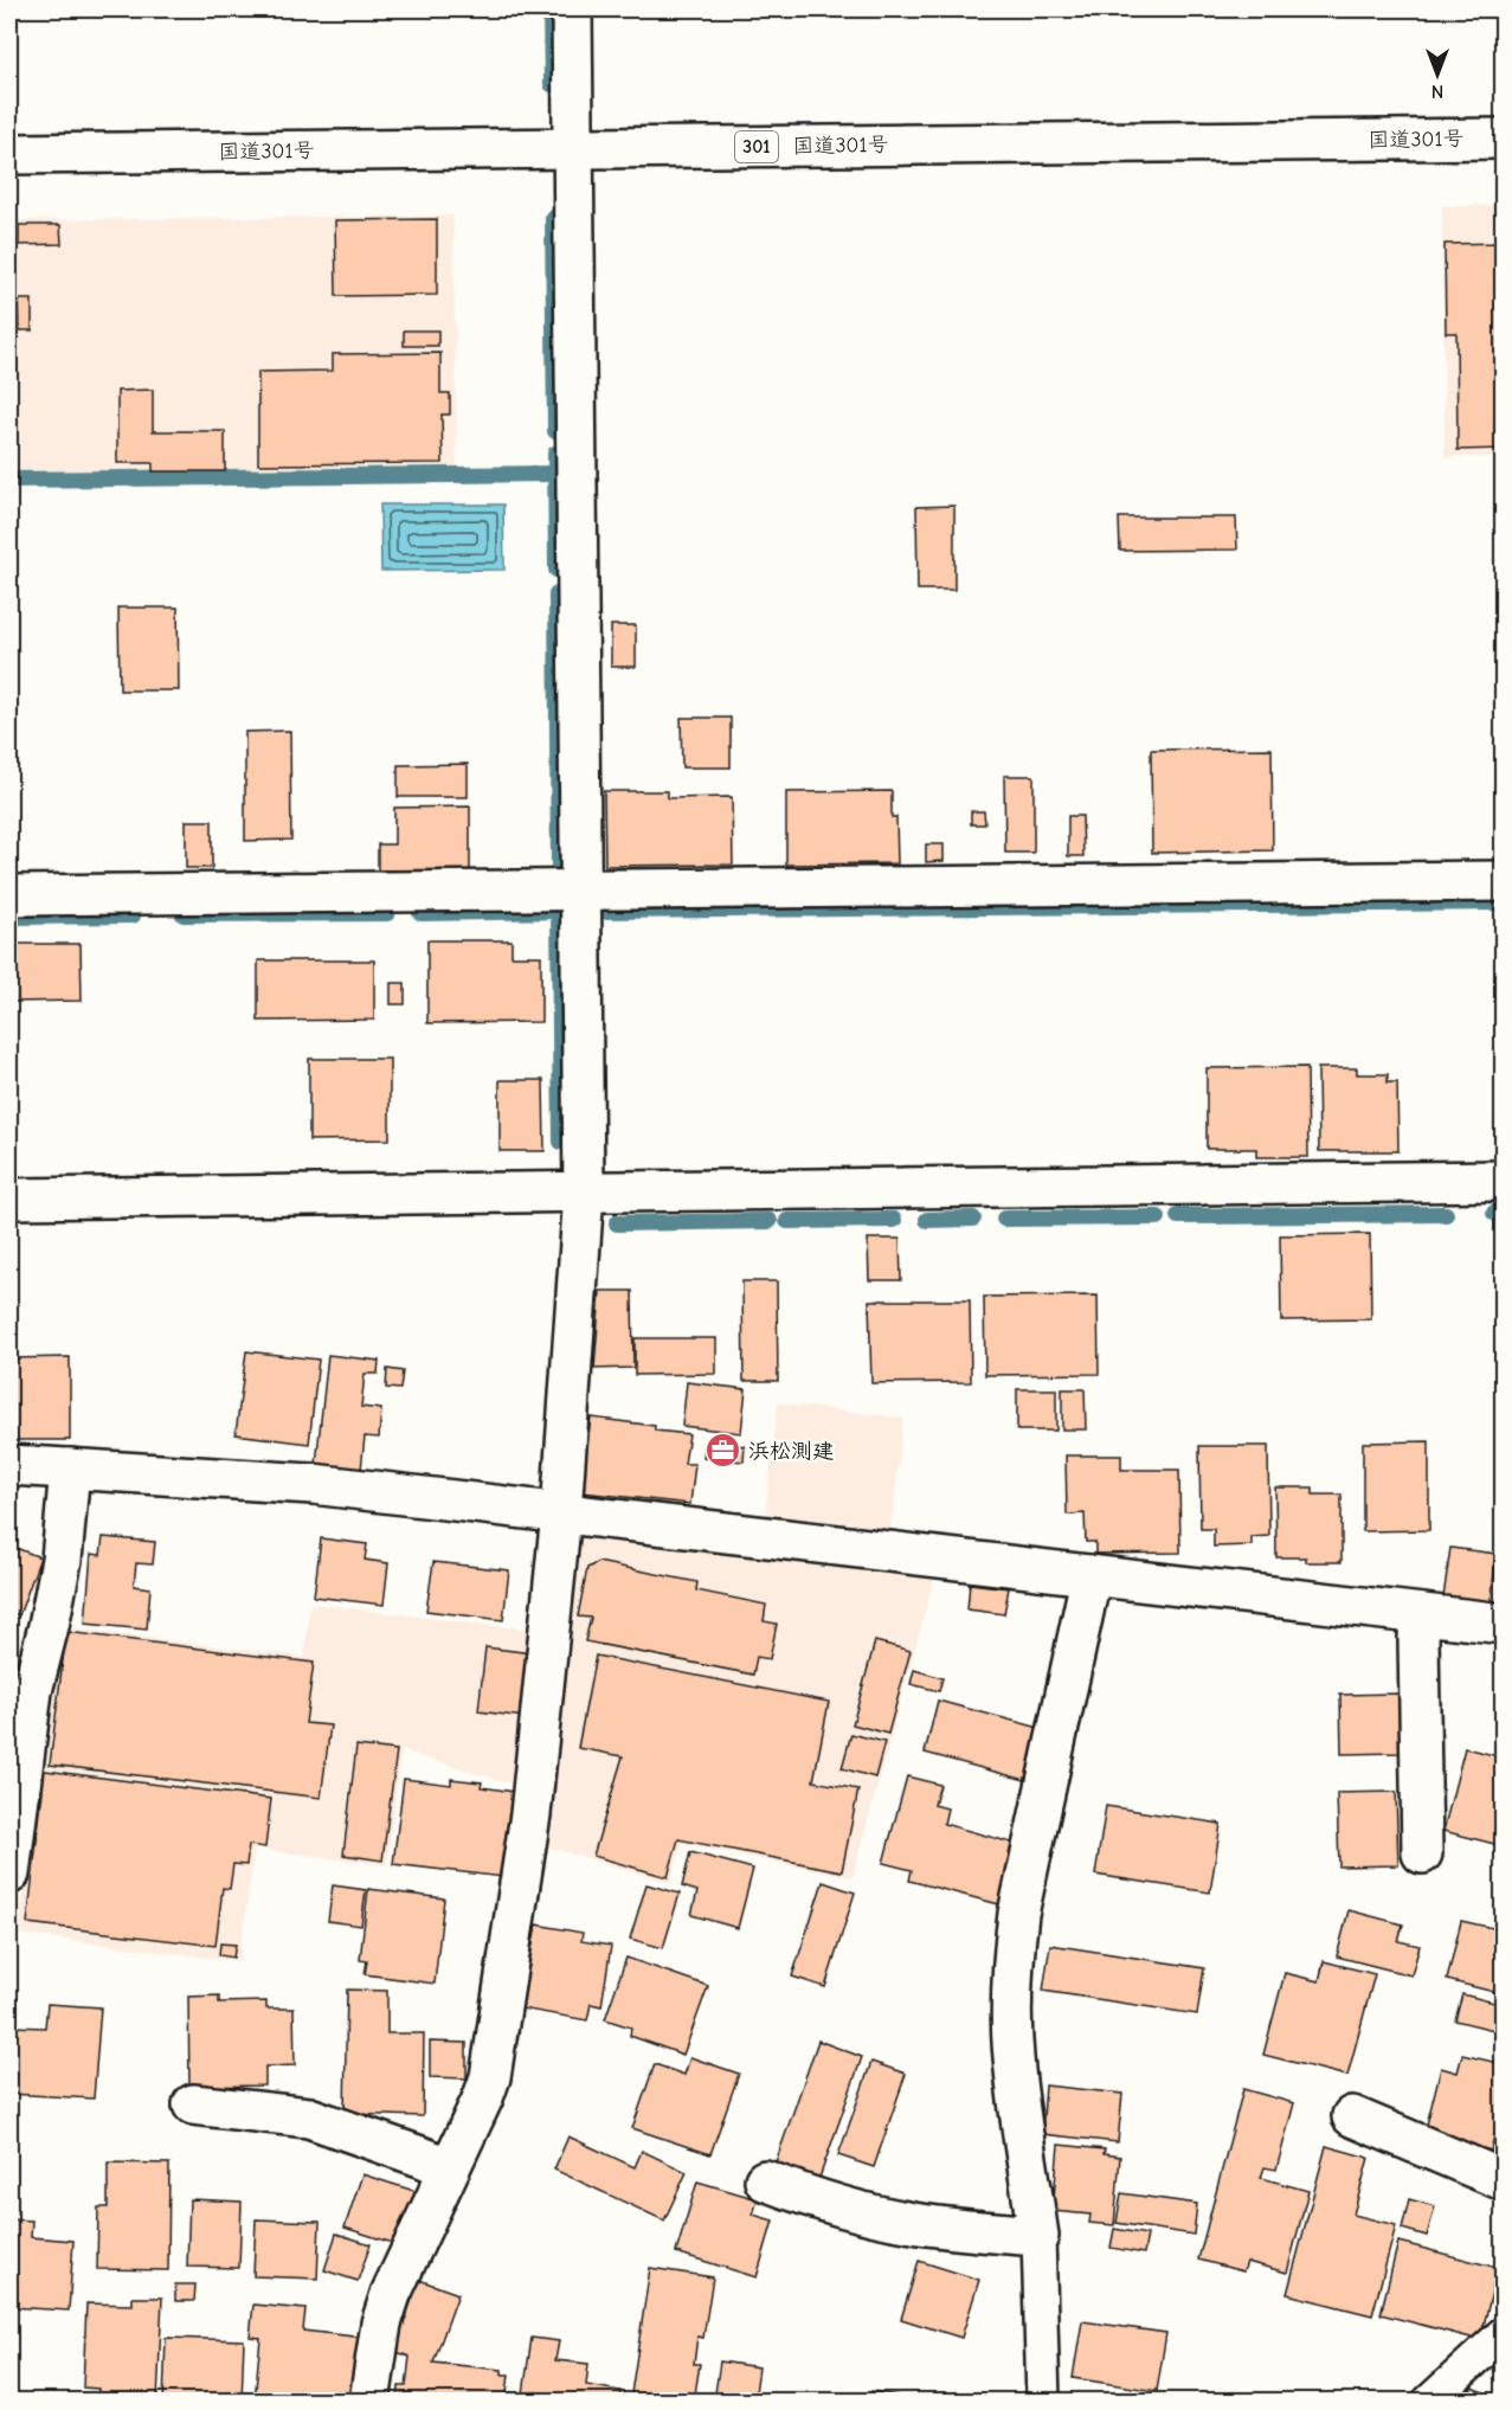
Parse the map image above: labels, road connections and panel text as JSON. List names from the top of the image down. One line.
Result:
{"streets":{"main road":["国道301号","301"]},"places":{"office":["浜松測建"]},"north":"bottom"}
